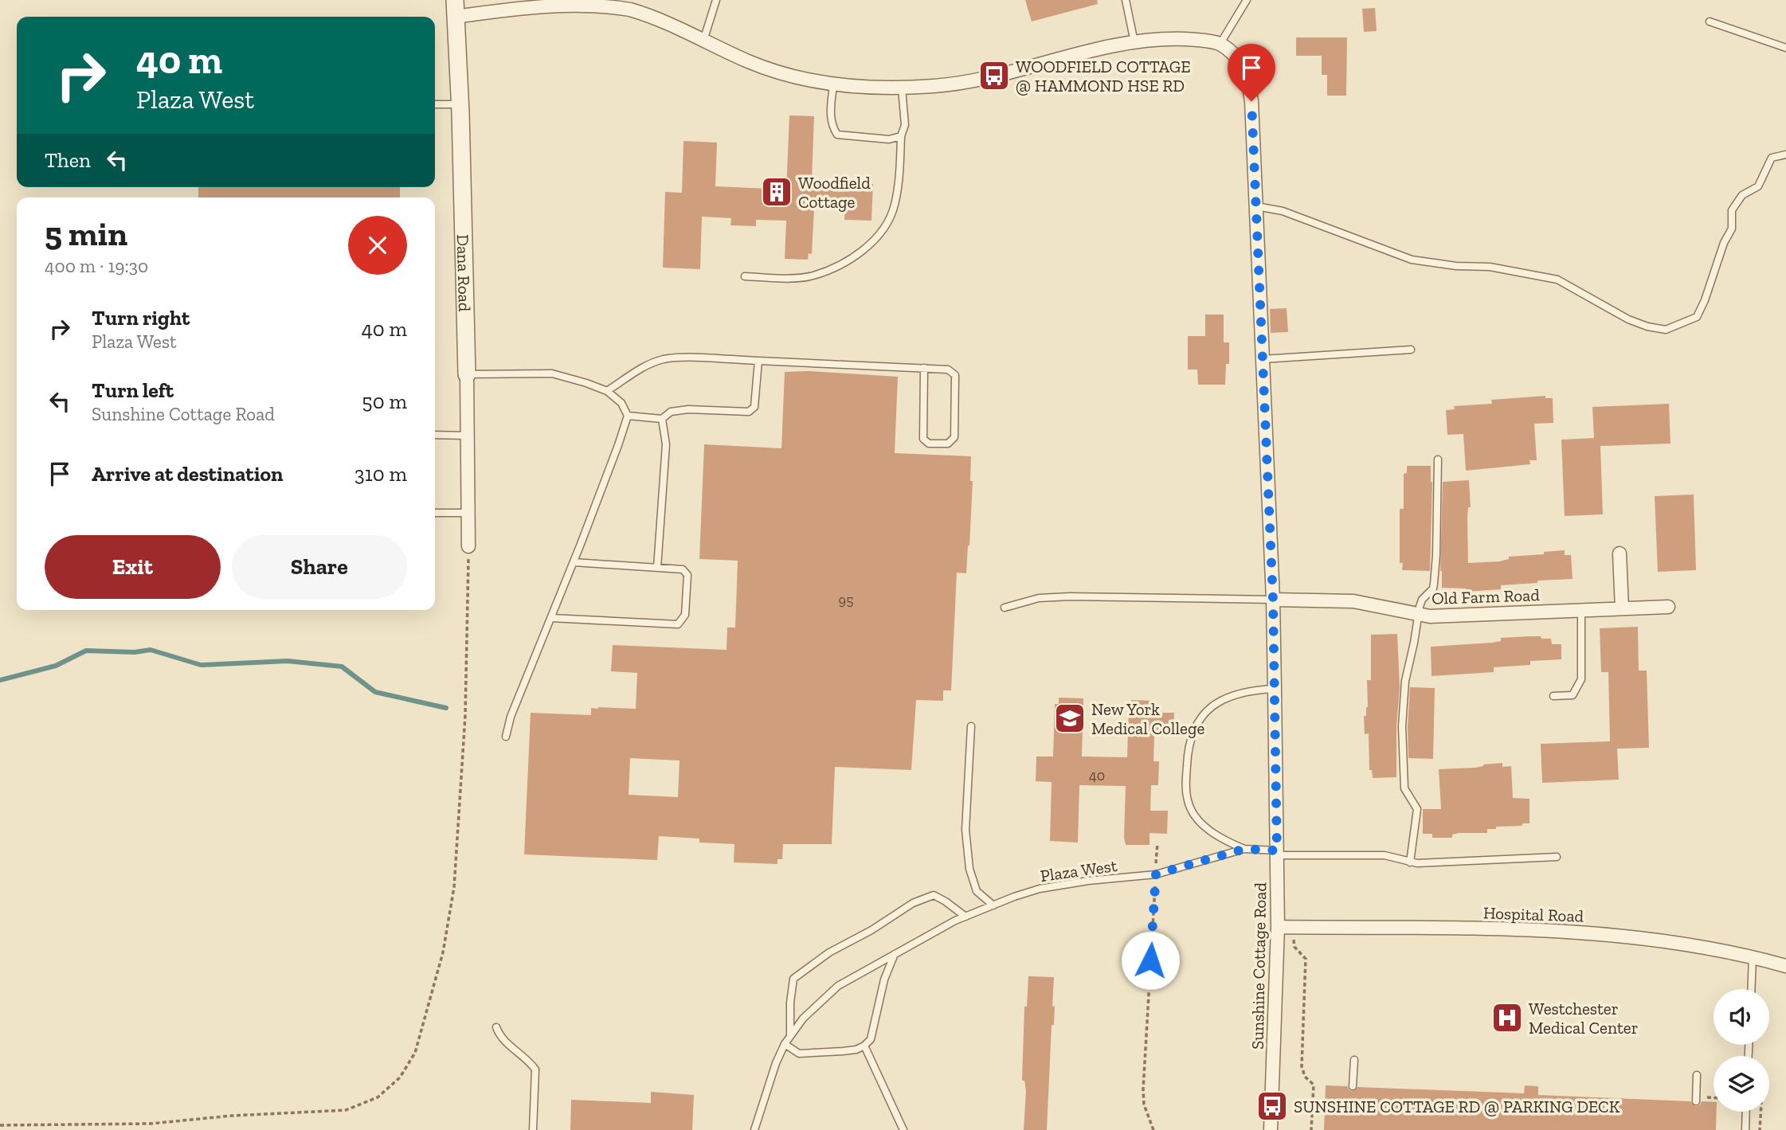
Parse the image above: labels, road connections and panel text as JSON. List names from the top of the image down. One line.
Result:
{"streets":{"street":["Dana Road","Old Farm Road","Hospital Road","Sunshine Cottage Road"],"lane":["Plaza West"]},"crossings":[["Old Farm Road","Sunshine Cottage Road"],["Plaza West","Sunshine Cottage Road"],["Hospital Road","Sunshine Cottage Road"]],"places":{"bus stop":["WOODFIELD COTTAGE @ HAMMOND HSE RD","SUNSHINE COTTAGE RD @ PARKING DECK"],"building":["Woodfield Cottage"],"school or university":["New York Medical College"],"hospital":["Westchester Medical Center"]},"house_numbers":["95","40"],"page":{"turn":["40 m","Plaza West"],"then":"Then","heading":["5 min","400 m · 19:30"],"list":[{"name":"Turn right","note":"Plaza West","value":"40 m"},{"name":"Turn left","note":"Sunshine Cottage Road","value":"50 m"},{"name":"Arrive at destination","value":"310 m"}],"buttons":["Exit","Share"]}}
